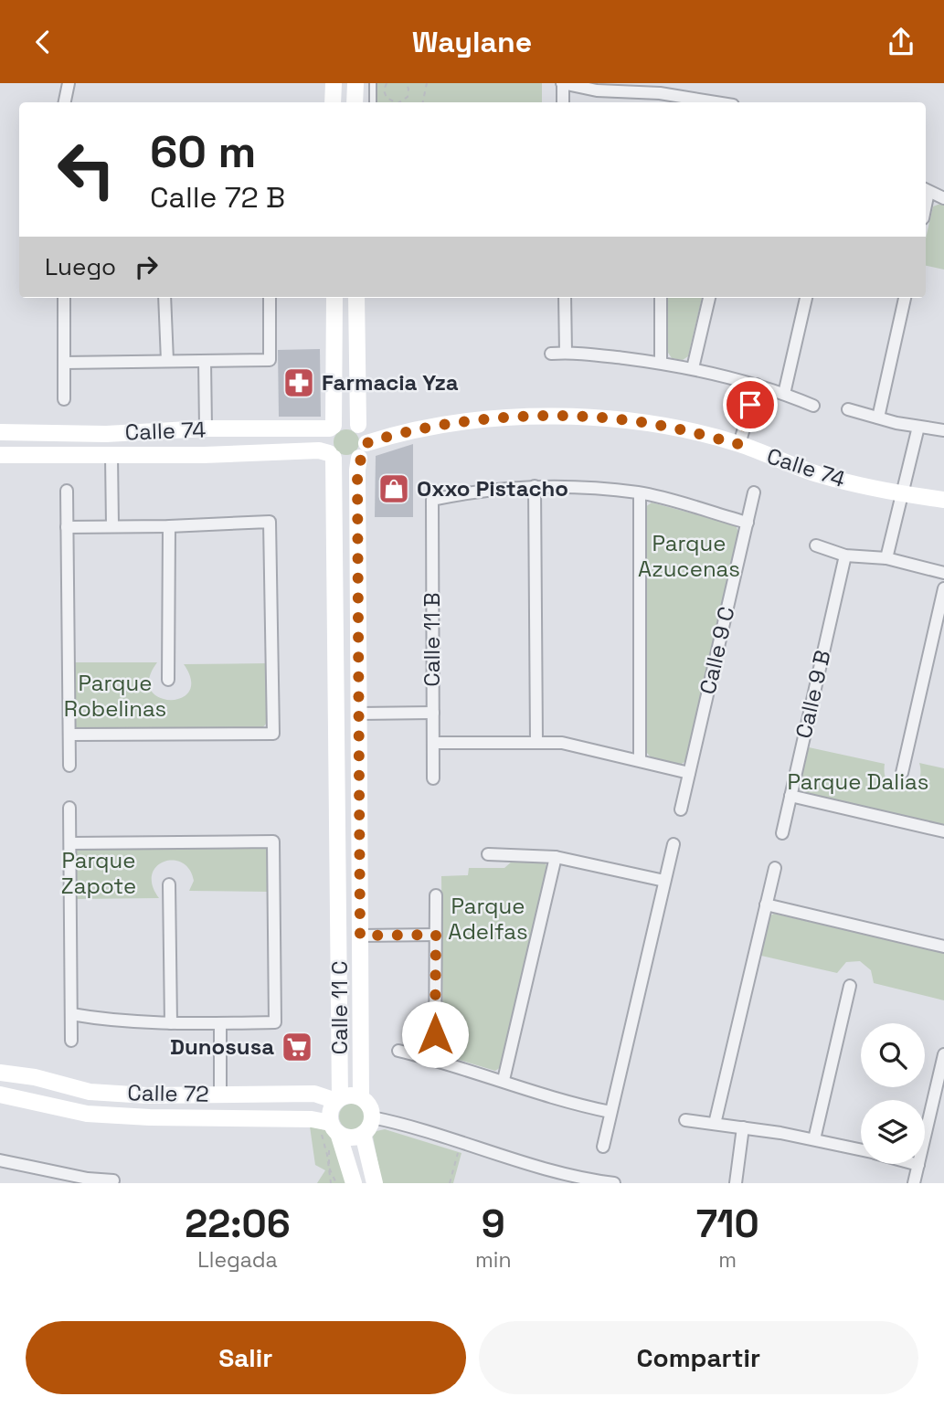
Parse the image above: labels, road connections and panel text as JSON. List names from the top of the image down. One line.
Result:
{"streets":{"main road":["Calle 74","Calle 11 C","Calle 72"],"street":["Calle 11 B","Calle 9 C","Calle 9 B"]},"crossings":[["Calle 74","Calle 11 C"],["Calle 11 C","Calle 72"]],"parks":["Parque Azucenas","Parque Robelinas","Parque Dalias","Parque Zapote","Parque Adelfas"],"places":{"pharmacy":["Farmacia Yza"],"shop":["Oxxo Pistacho"],"supermarket":["Dunosusa"]},"page":{"header":"Waylane","turn":["60 m","Calle 72 B"],"then":"Luego","eta":["22:06","Llegada","9","min","710","m"],"buttons":["Salir","Compartir"]}}
